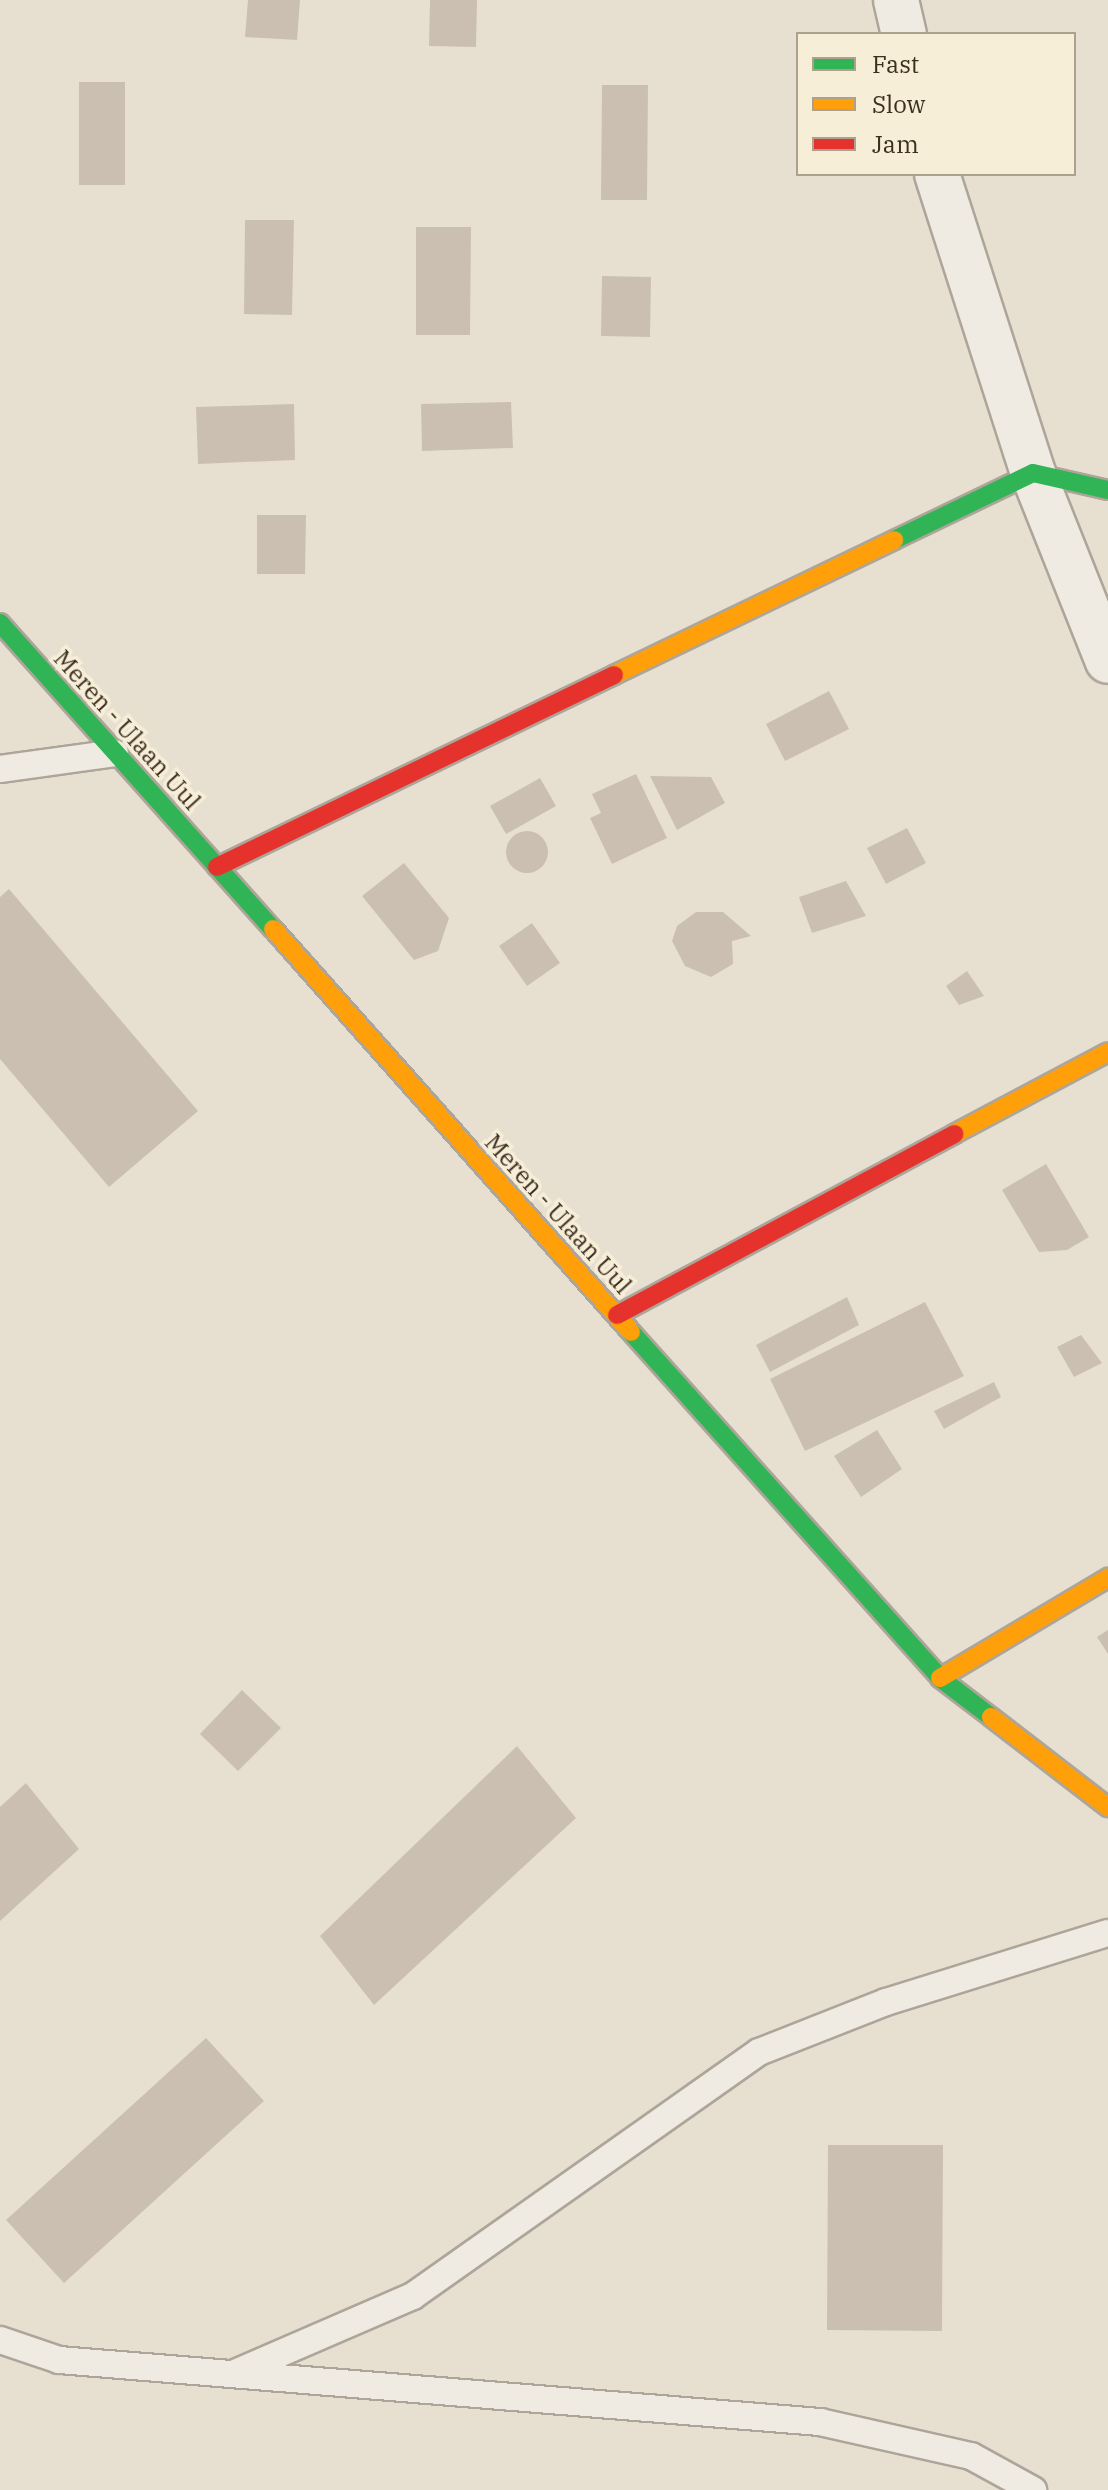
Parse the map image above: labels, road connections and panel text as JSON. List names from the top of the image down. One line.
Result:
{"streets":{"street":["Meren - Ulaan Uul"]},"legend":["Fast","Slow","Jam"]}
